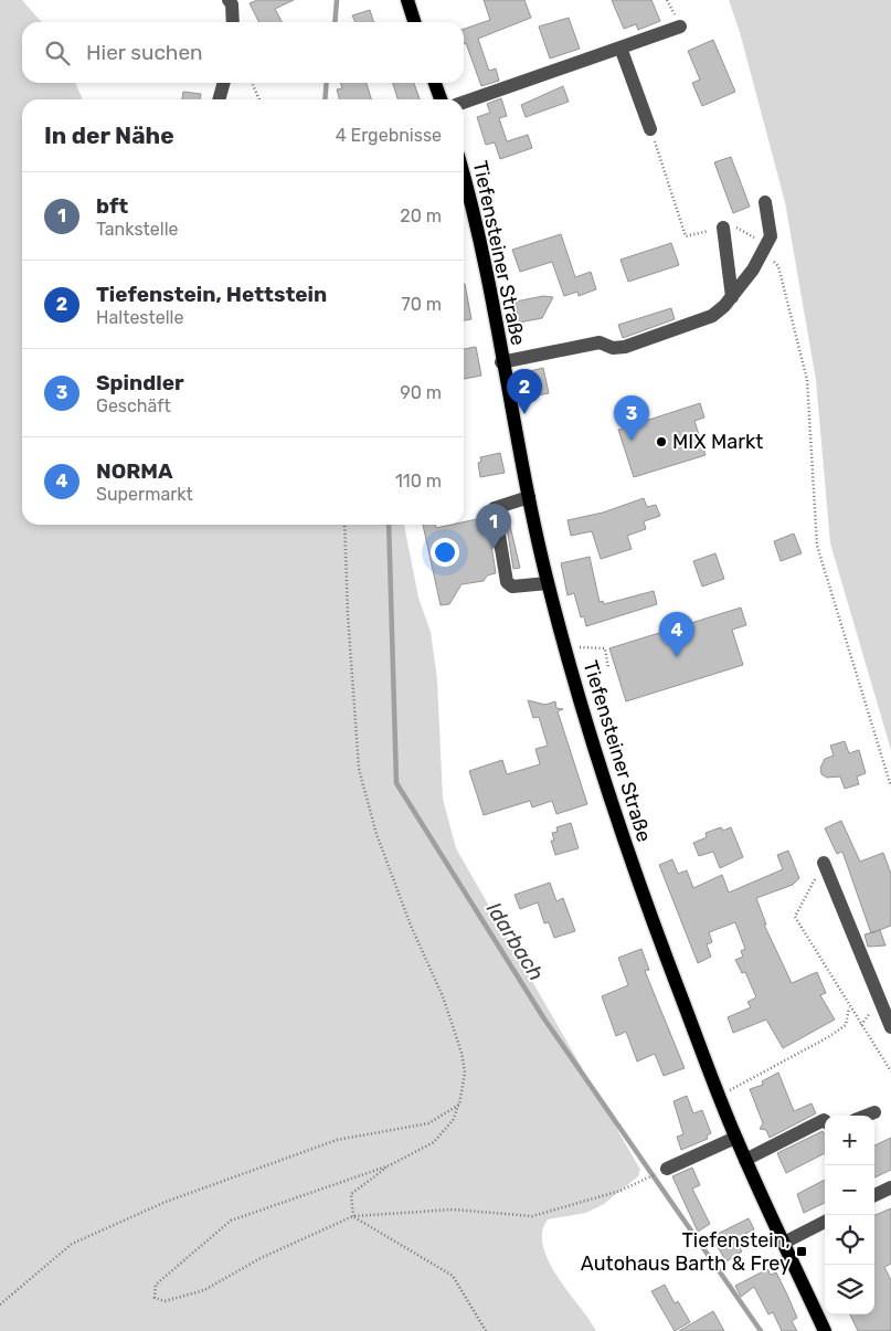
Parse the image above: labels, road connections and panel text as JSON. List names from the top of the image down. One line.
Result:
{"streets":{"main road":["Tiefensteiner Straße"]},"water":["Idarbach"],"places":{"other":["MIX Markt"],"transit":["Tiefenstein, Autohaus Barth & Frey"]},"page":{"search":"Hier suchen","heading":["In der Nähe","4 Ergebnisse"],"list":[{"mark":"1","name":"bft","note":"Tankstelle","value":"20 m"},{"mark":"2","name":"Tiefenstein, Hettstein","note":"Haltestelle","value":"70 m"},{"mark":"3","name":"Spindler","note":"Geschäft","value":"90 m"},{"mark":"4","name":"NORMA","note":"Supermarkt","value":"110 m"}],"pins":["2","3","1","4"],"map_buttons":["+","−"]}}
